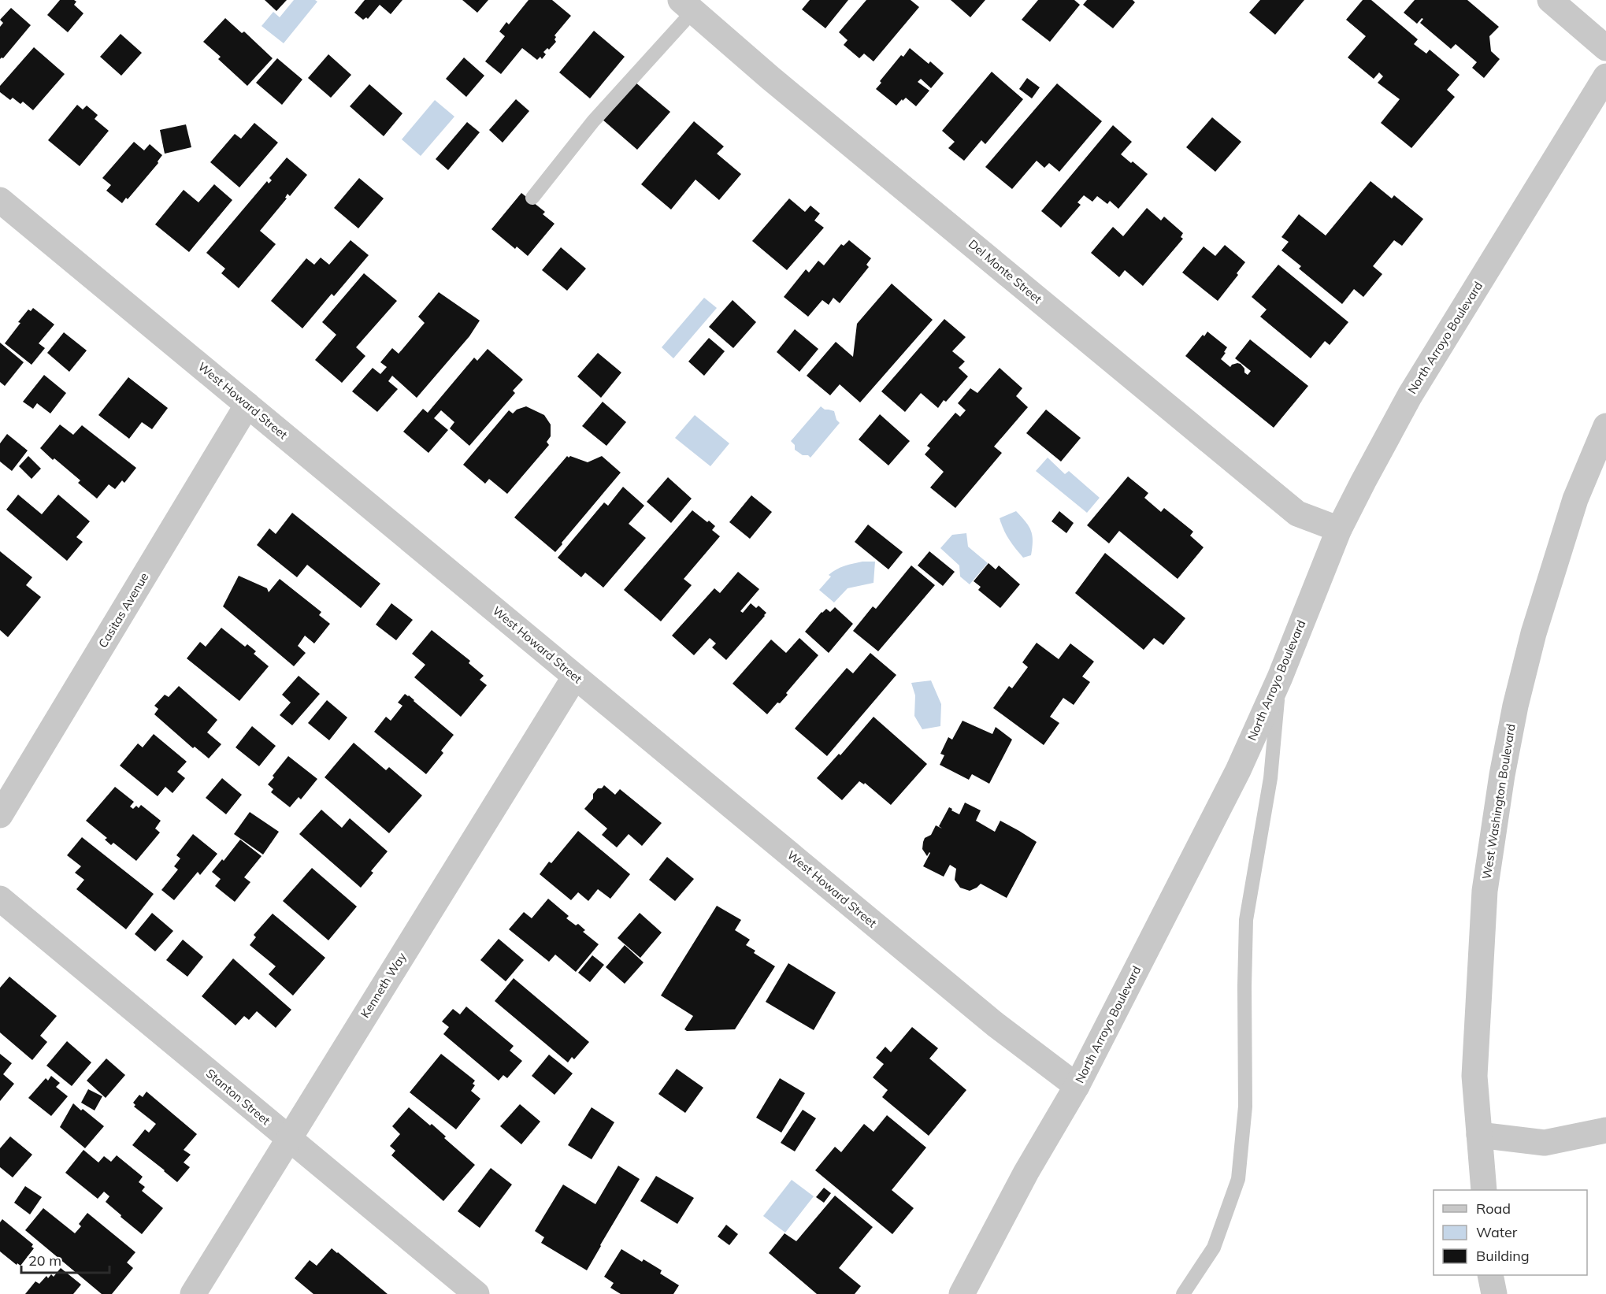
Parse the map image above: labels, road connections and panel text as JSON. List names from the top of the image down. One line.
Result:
{"streets":{"street":["Del Monte Street","North Arroyo Boulevard","West Howard Street","Casitas Avenue","West Washington Boulevard","Kenneth Way","Stanton Street"]},"crossings":[["Del Monte Street","North Arroyo Boulevard"],["North Arroyo Boulevard","West Howard Street"],["West Howard Street","Casitas Avenue"],["West Howard Street","Kenneth Way"],["Kenneth Way","Stanton Street"]],"legend":["Road","Water","Building"],"scale_bar":"20 m"}
